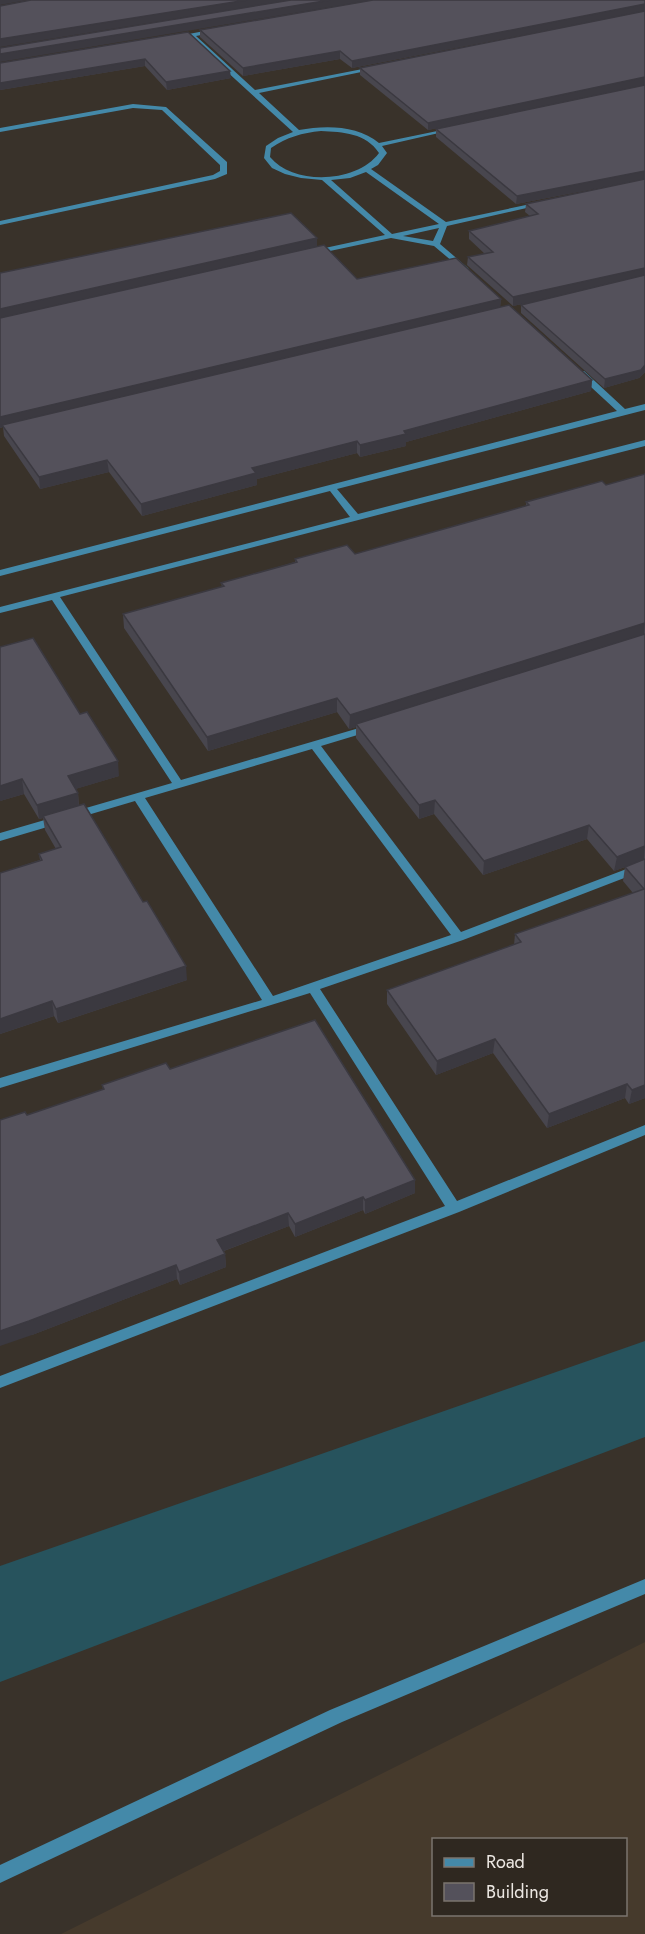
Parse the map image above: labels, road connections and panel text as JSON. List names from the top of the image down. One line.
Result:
{"legend":["Road","Building"]}
